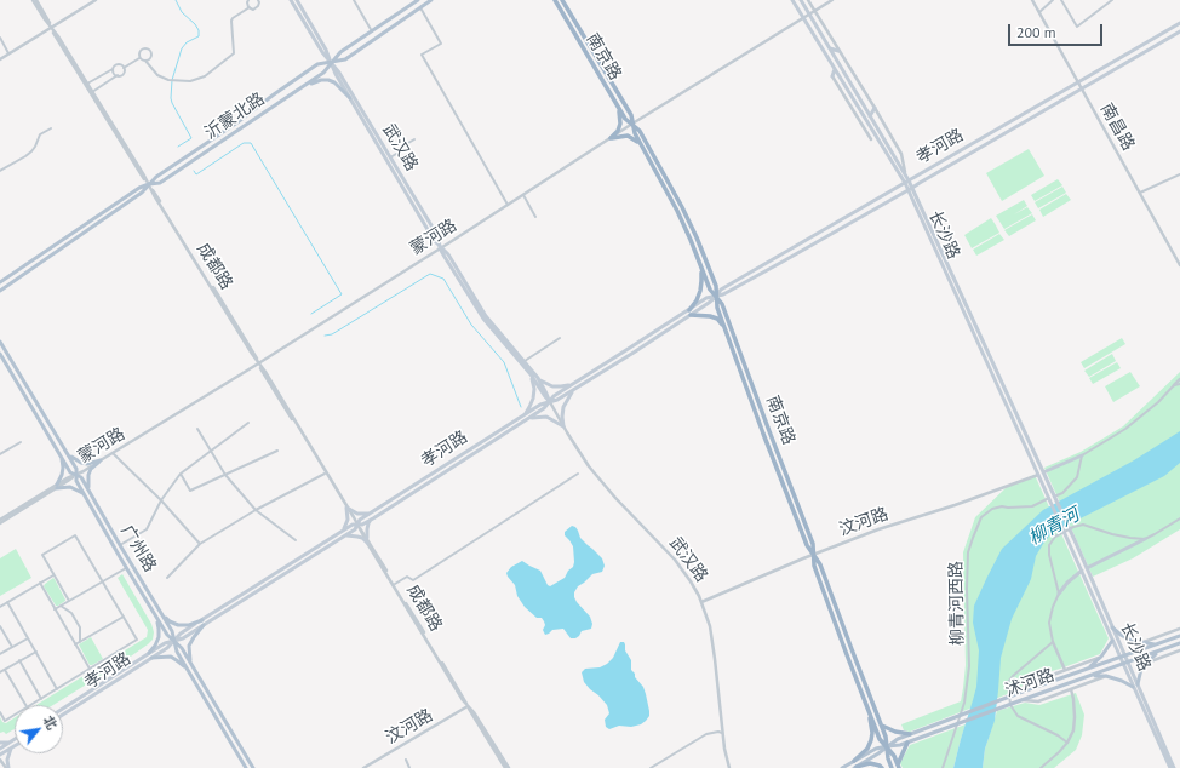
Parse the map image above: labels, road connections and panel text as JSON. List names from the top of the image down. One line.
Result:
{"streets":{"highway":["南京路"],"main road":["沂蒙北路","孝河路","武汉路","长沙路","广州路","沭河路"],"street":["南昌路","蒙河路","成都路","汶河路","柳青河西路"]},"crossings":[["南京路","孝河路"],["南京路","蒙河路"],["南京路","汶河路"],["南京路","沭河路"],["沂蒙北路","武汉路"],["沂蒙北路","成都路"],["南昌路","孝河路"],["孝河路","武汉路"],["孝河路","长沙路"],["孝河路","成都路"],["孝河路","广州路"],["武汉路","蒙河路"],["武汉路","汶河路"],["长沙路","蒙河路"],["长沙路","汶河路"],["长沙路","沭河路"],["蒙河路","成都路"],["蒙河路","广州路"],["成都路","汶河路"]],"water":["柳青河"],"scale_bar":"200 m","north":"top right"}
